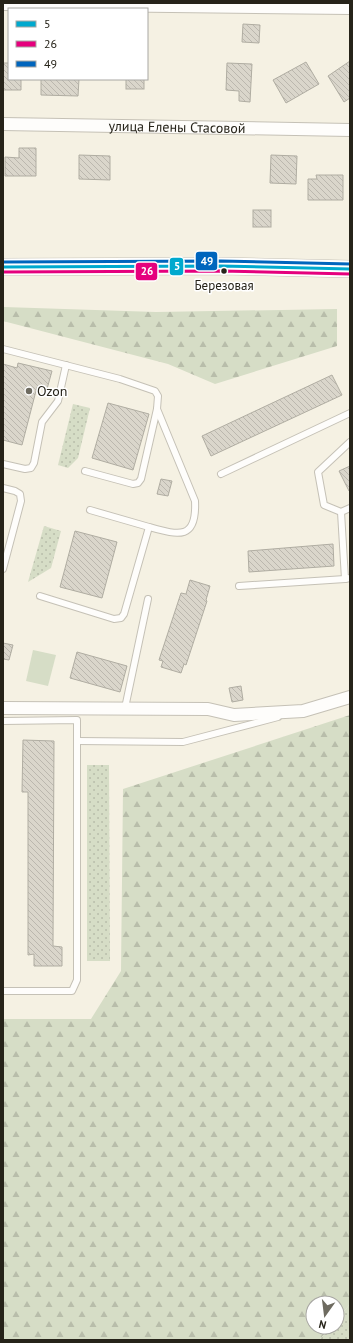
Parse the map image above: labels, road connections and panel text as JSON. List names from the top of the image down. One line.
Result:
{"streets":{"street":["улица Елены Стасовой"]},"places":["Березовая","Ozon"],"lines":["transit line 49","transit line 5","transit line 26"],"legend":["5","26","49"],"north":"bottom"}
